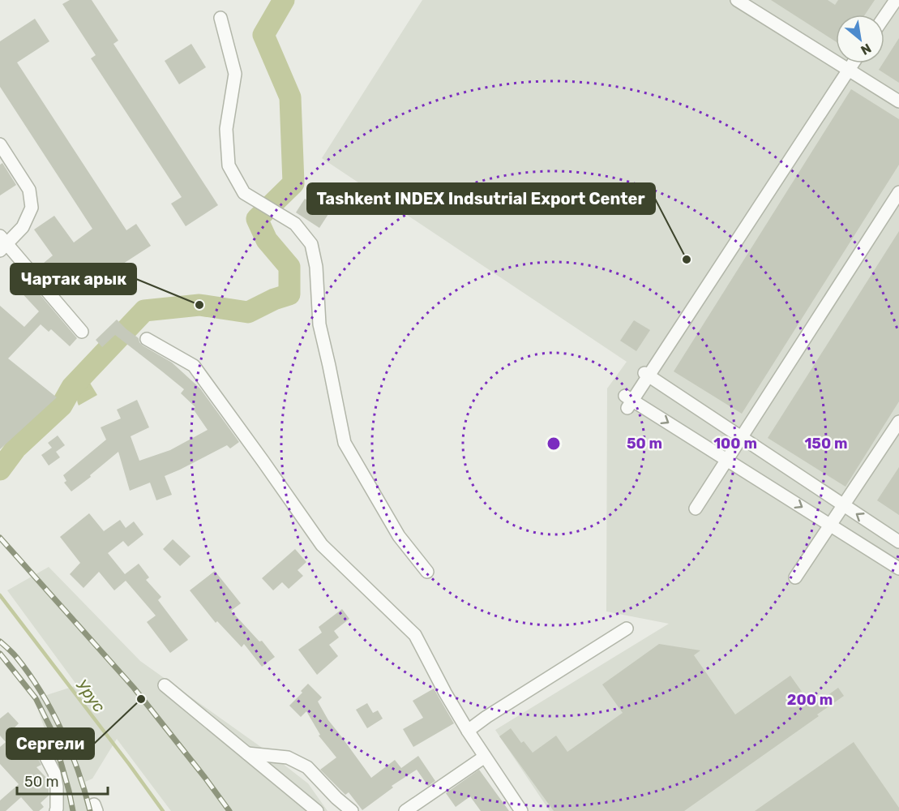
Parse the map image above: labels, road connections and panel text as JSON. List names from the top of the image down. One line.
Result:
{"water":["Урус"],"places":["Tashkent INDEX Indsutrial Export Center","Чартак арык","Сергели"],"scale_bar":"50 m","north":"bottom right","rings":["50 m","100 m","150 m","200 m"]}
